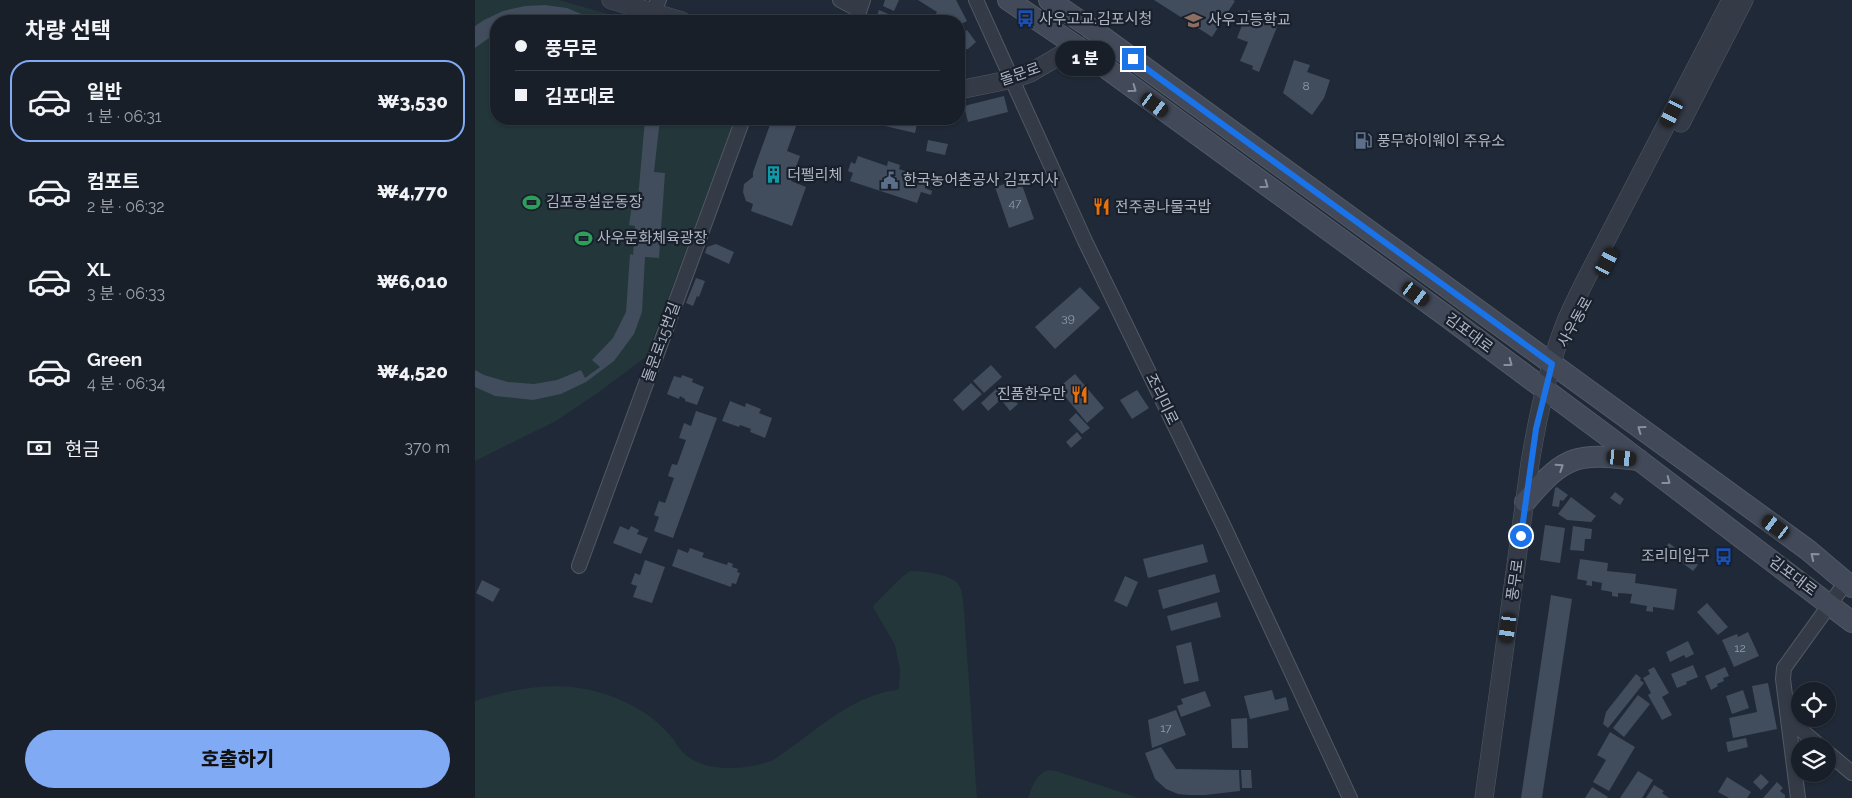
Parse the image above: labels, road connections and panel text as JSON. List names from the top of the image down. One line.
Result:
{"streets":{"main road":["김포대로"],"street":["돌문로","사우동로","돌문로15번길","조리미로","풍무로"]},"crossings":[["돌문로","김포대로"],["돌문로","조리미로"],["사우동로","김포대로"],["사우동로","풍무로"],["김포대로","풍무로"]],"places":{"bus stop":["사우고교.김포시청","조리미입구"],"school or university":["사우고등학교"],"fuel station":["풍무하이웨이 주유소"],"building":["더펠리체"],"public building":["한국농어촌공사 김포지사"],"sports":["김포공설운동장","사우문화체육광장"],"restaurant":["전주콩나물국밥","진품한우만"]},"house_numbers":["8","47","39","12","17"],"page":{"heading":"차량 선택","banner":["풍무로","김포대로"],"bubble":"1 분","list":[{"name":"일반","note":"1 분 · 06:31","value":"₩3,530"},{"name":"컴포트","note":"2 분 · 06:32","value":"₩4,770"},{"name":"XL","note":"3 분 · 06:33","value":"₩6,010"},{"name":"Green","note":"4 분 · 06:34","value":"₩4,520"}],"pay":["현금","370 m"],"buttons":"호출하기"}}
